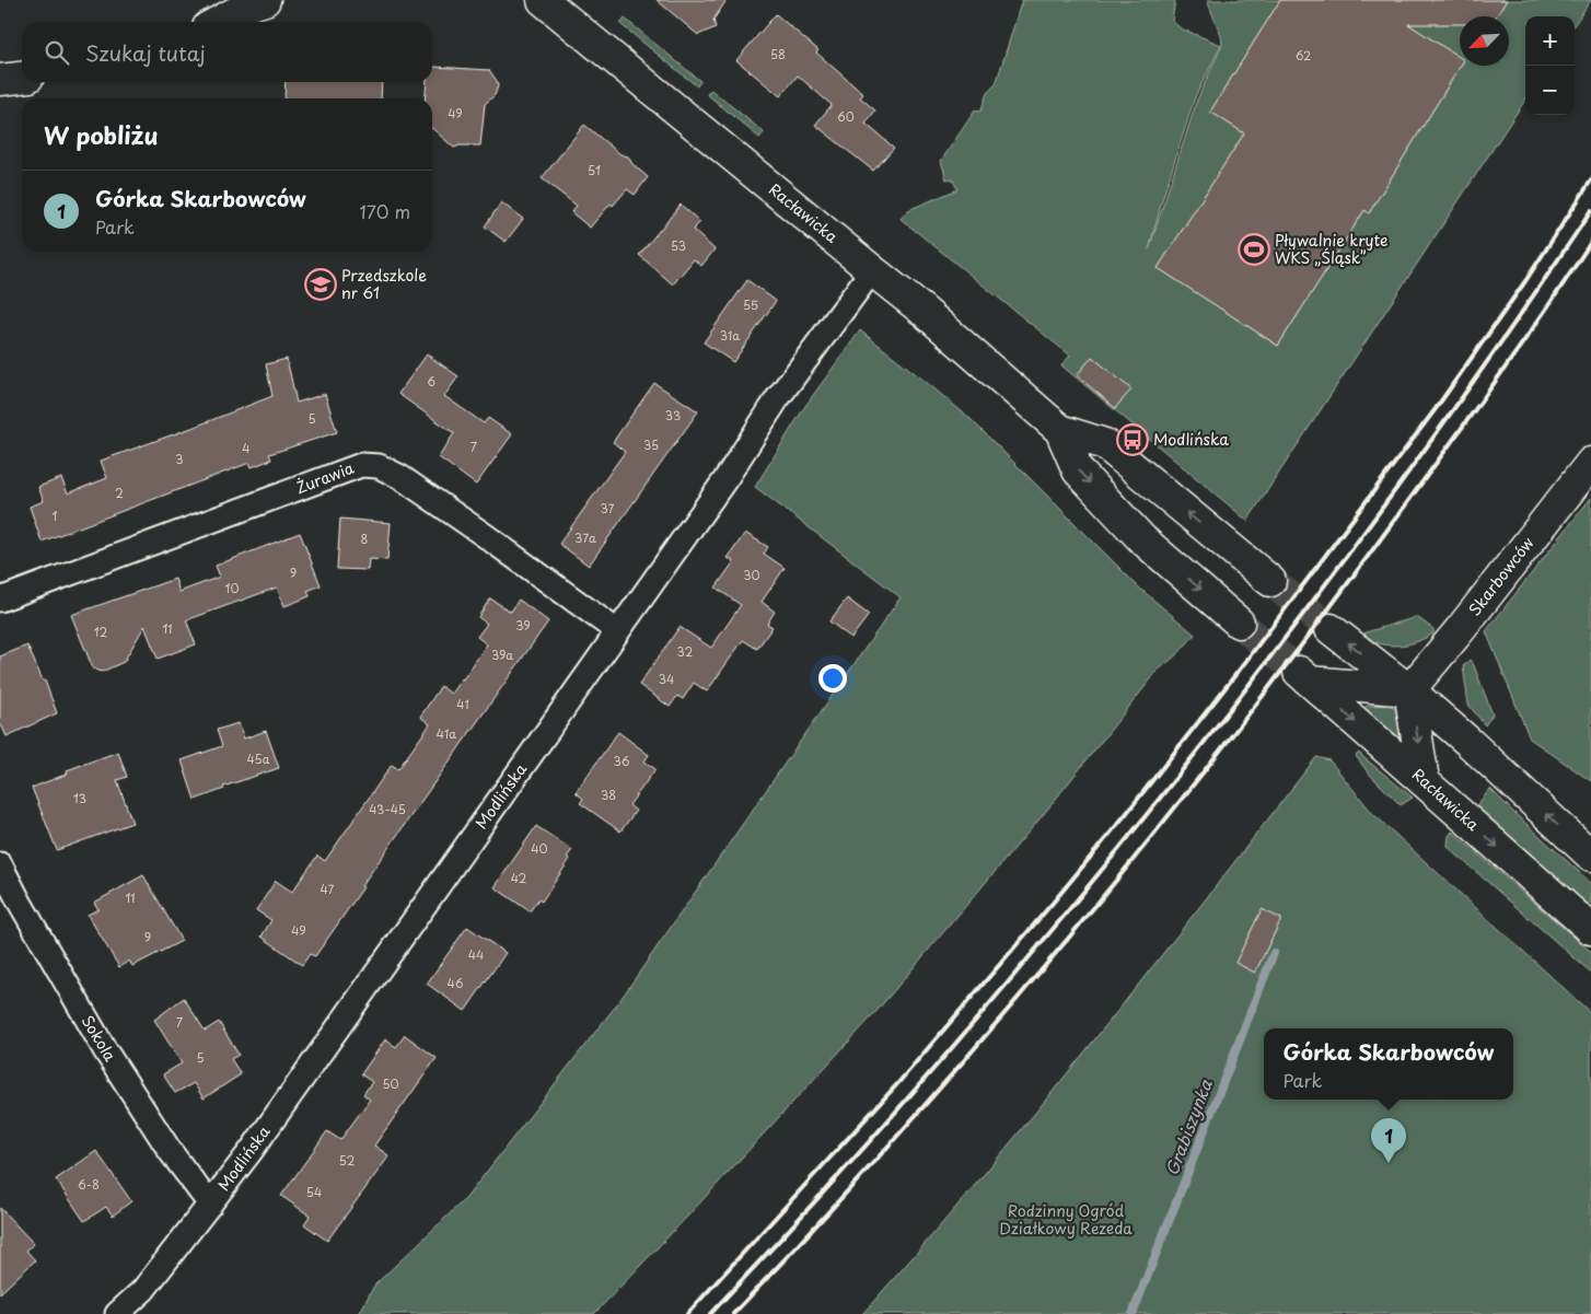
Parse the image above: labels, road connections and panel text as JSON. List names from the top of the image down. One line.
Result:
{"streets":{"street":["Racławicka","Żurawia","Skarbowców","Modlińska","Sokola"]},"crossings":[["Racławicka","Skarbowców"],["Racławicka","Modlińska"],["Żurawia","Modlińska"],["Modlińska","Sokola"]],"water":["Grabiszynka"],"parks":["Rodzinny Ogród Działkowy Rezeda"],"places":{"sports":["Pływalnie kryte WKS „Śląsk”"],"school or university":["Przedszkole nr 61"],"bus stop":["Modlińska"]},"house_numbers":["58","62","49","60","51","53","55","31a","6","33","5","35","7","4","3","2","37","1","37a","8","9","30","10","39","11","12","32","39a","34","41","41a","45a","36","38","13","43-45","40","42","47","11","49","9","44","46","7","5","50","52","6-8","54"],"north":"bottom left","page":{"map_buttons":["+","−"],"search":"Szukaj tutaj","heading":"W pobliżu","list":[{"mark":"1","name":"Górka Skarbowców","note":"Park","value":"170 m"}],"popup":["Górka Skarbowców","Park"],"pins":"1"}}
